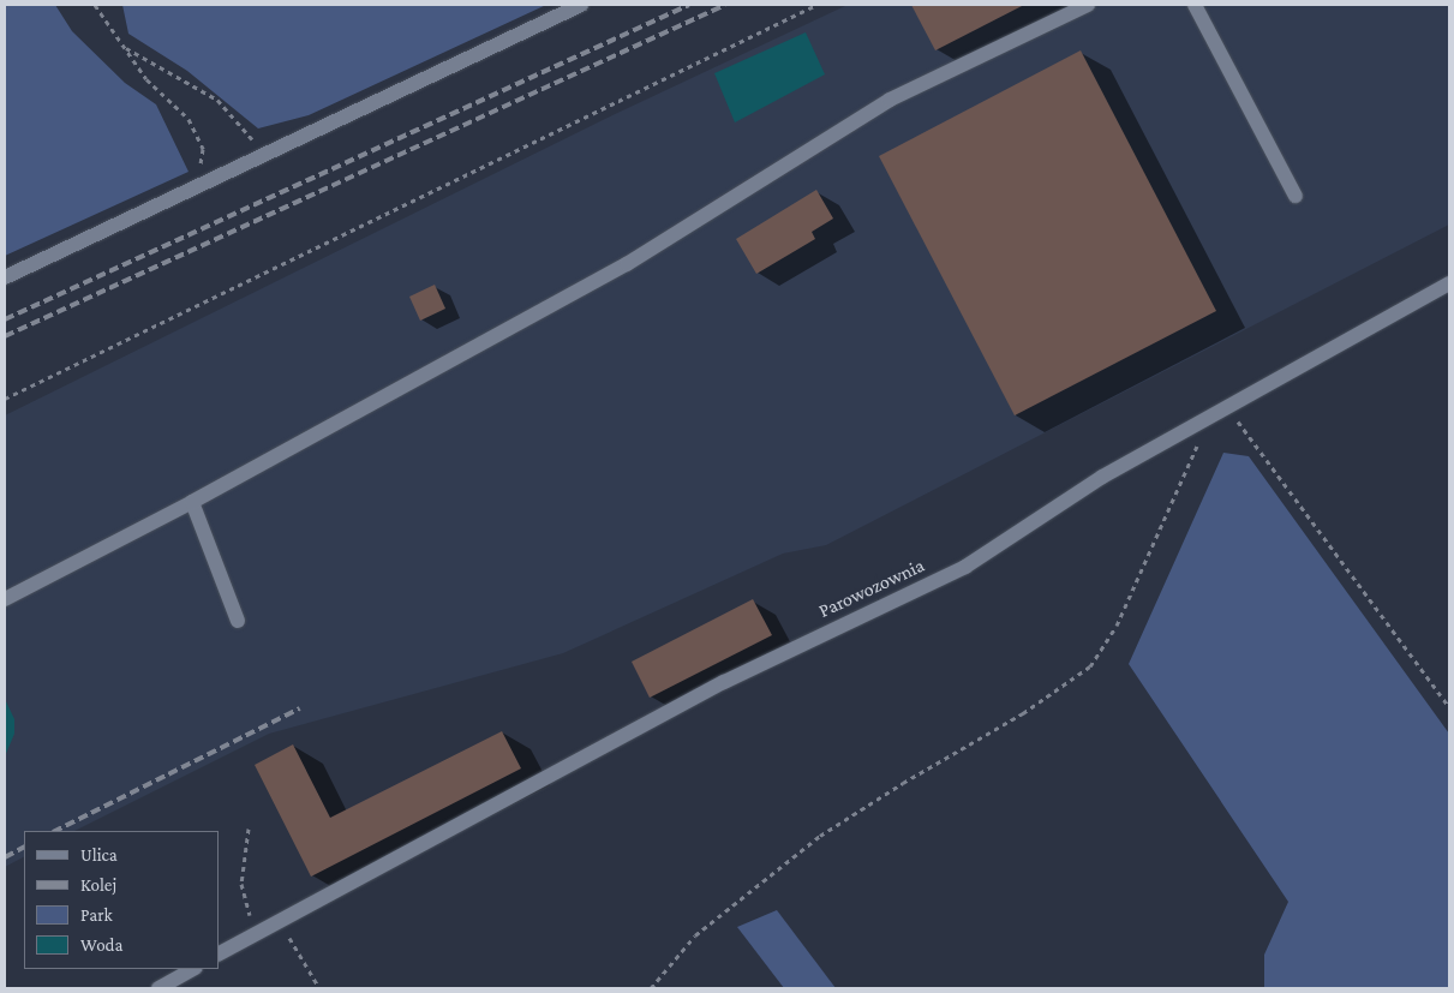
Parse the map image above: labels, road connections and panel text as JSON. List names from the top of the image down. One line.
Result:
{"streets":{"street":["Parowozownia"]},"legend":["Ulica","Kolej","Park","Woda"]}
